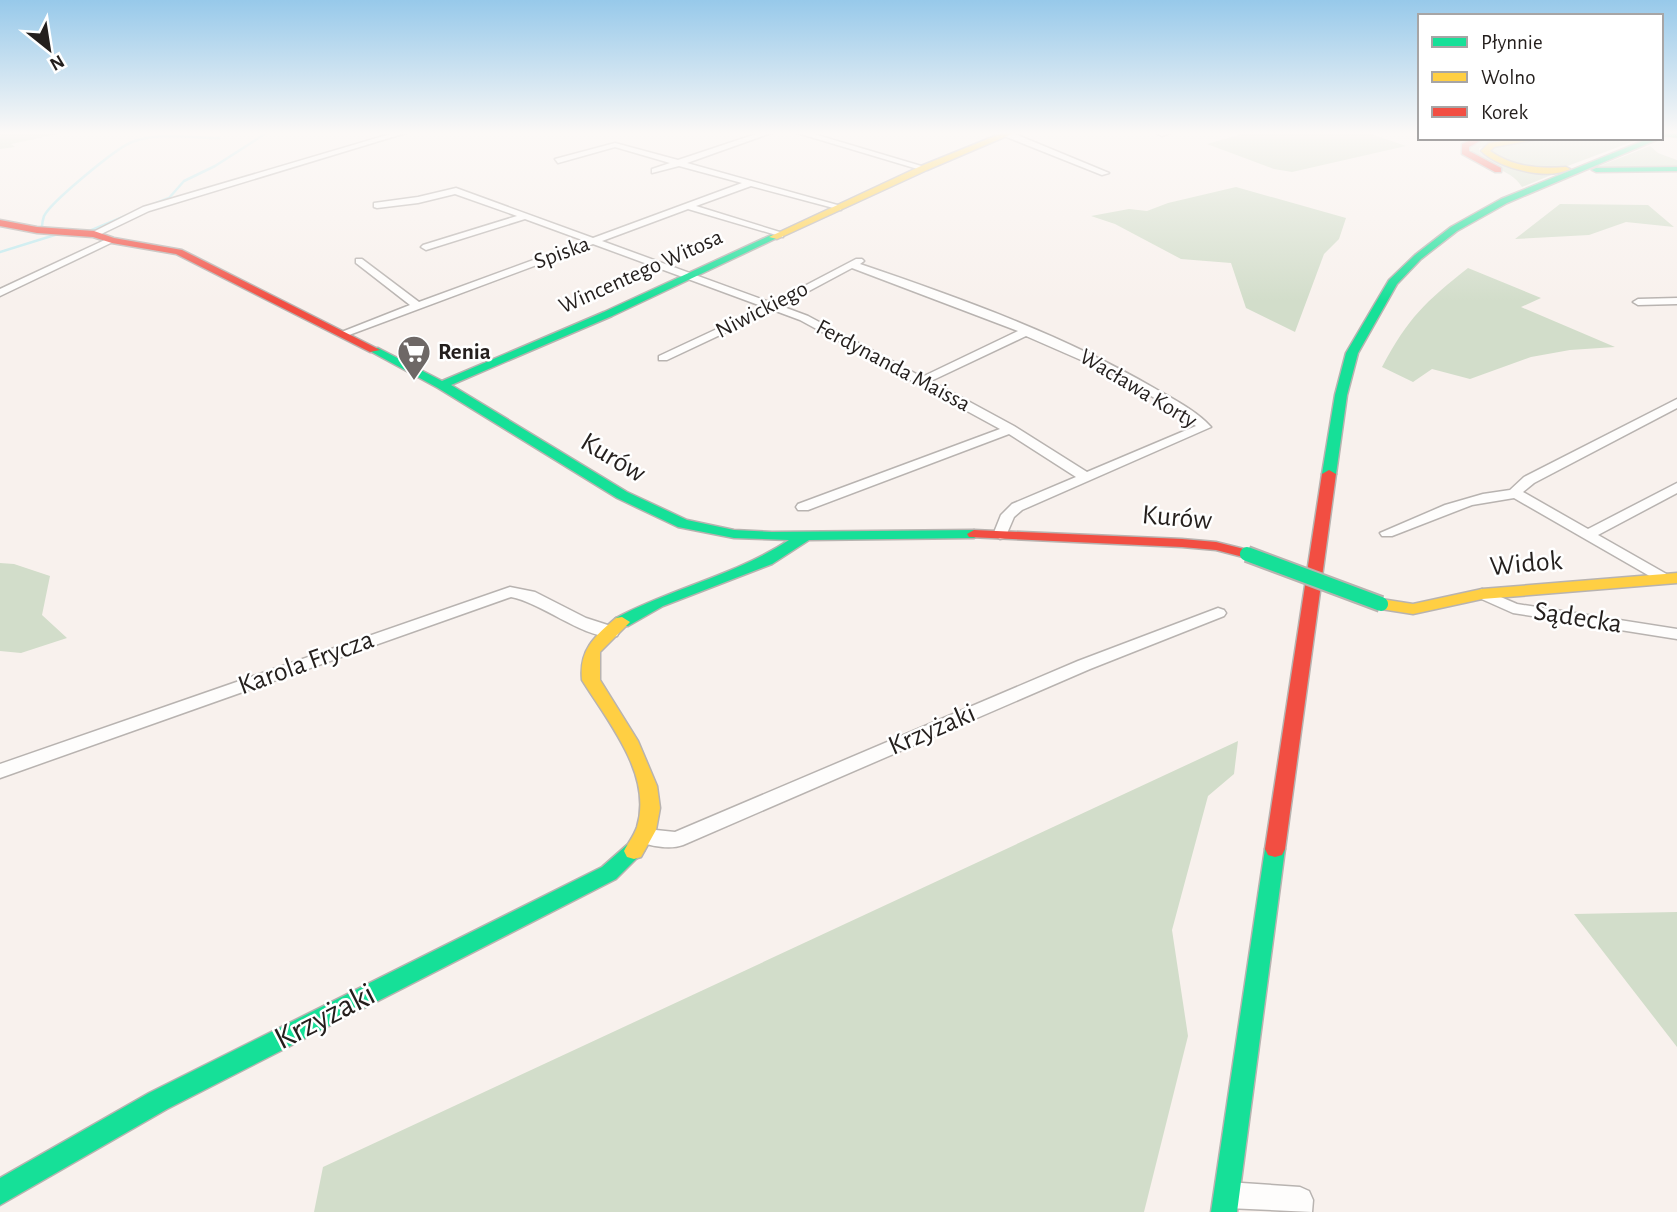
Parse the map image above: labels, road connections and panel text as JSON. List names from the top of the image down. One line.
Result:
{"streets":{"street":["Spiska","Wincentego Witosa","Niwickiego","Ferdynanda Maissa","Wacława Korty","Kurów","Widok","Sądecka","Karola Frycza","Krzyżaki"]},"crossings":[["Spiska","Ferdynanda Maissa"],["Spiska","Kurów"],["Wincentego Witosa","Ferdynanda Maissa"],["Wincentego Witosa","Kurów"],["Niwickiego","Ferdynanda Maissa"],["Niwickiego","Wacława Korty"],["Ferdynanda Maissa","Wacława Korty"],["Wacława Korty","Kurów"],["Kurów","Widok"],["Widok","Sądecka"]],"places":{"supermarket":["Renia"]},"legend":["Płynnie","Wolno","Korek"],"north":"bottom right"}
